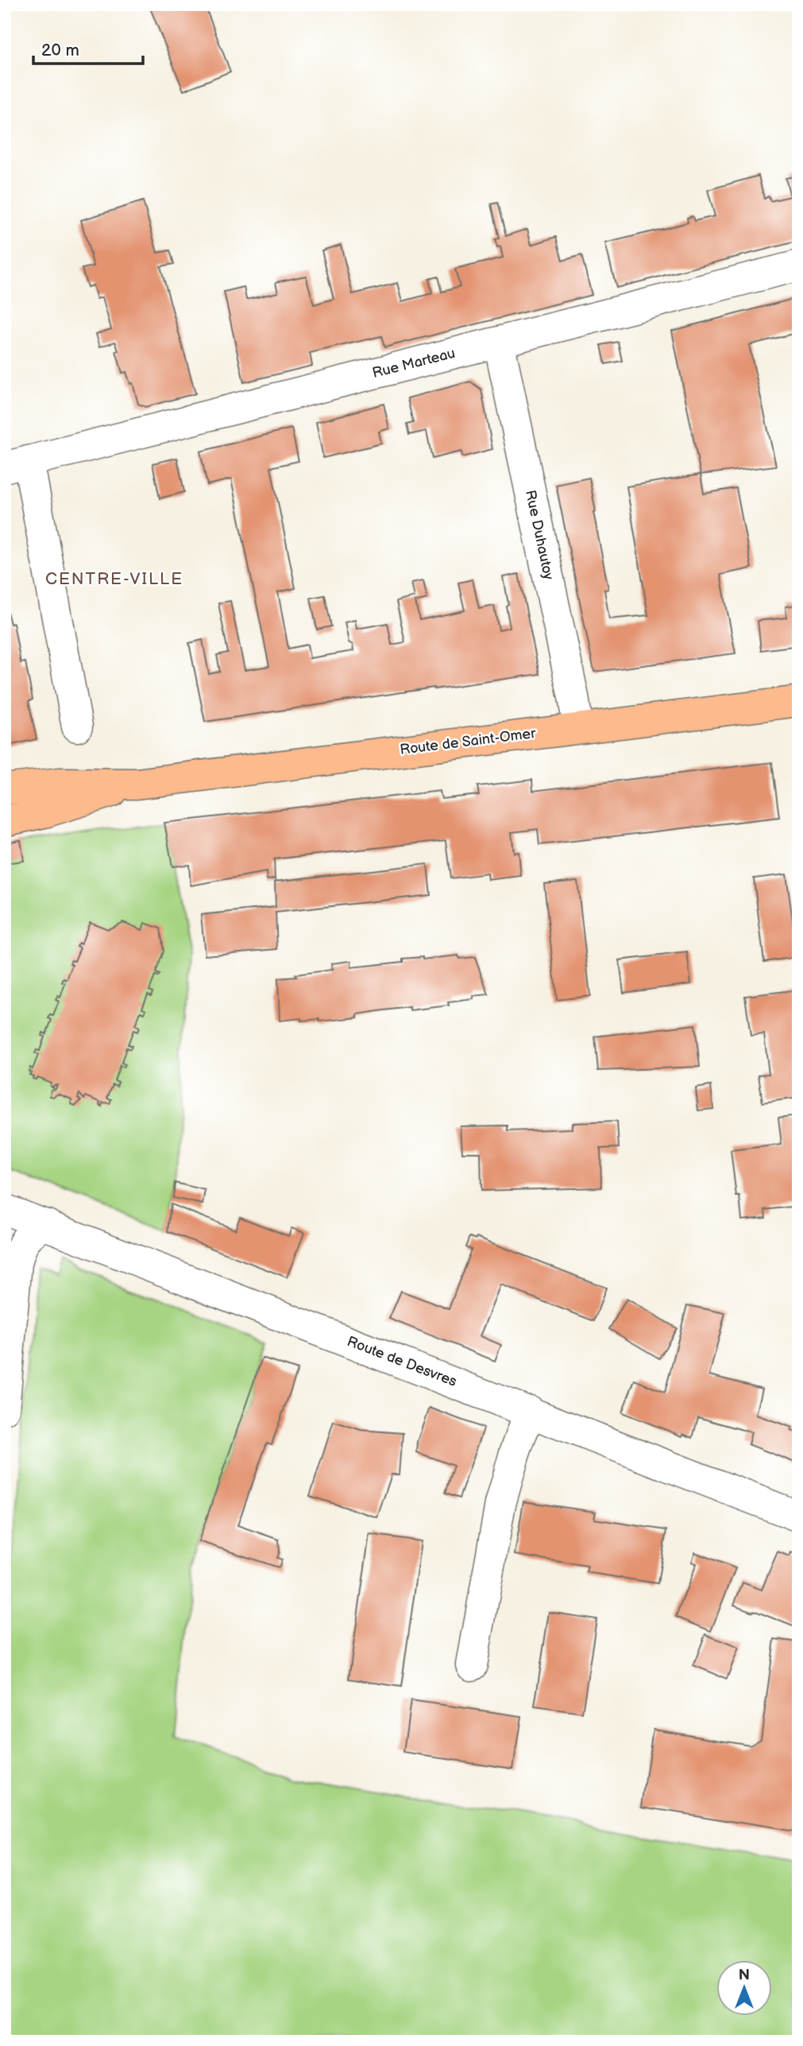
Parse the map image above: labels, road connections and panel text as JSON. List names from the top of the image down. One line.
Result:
{"streets":{"main road":["Route de Saint-Omer"],"street":["Rue Marteau","Rue Duhautoy","Route de Desvres"]},"crossings":[["Rue Marteau","Rue Duhautoy"],["Rue Duhautoy","Route de Saint-Omer"]],"districts":["CENTRE-VILLE"],"scale_bar":"20 m","north":"top"}
